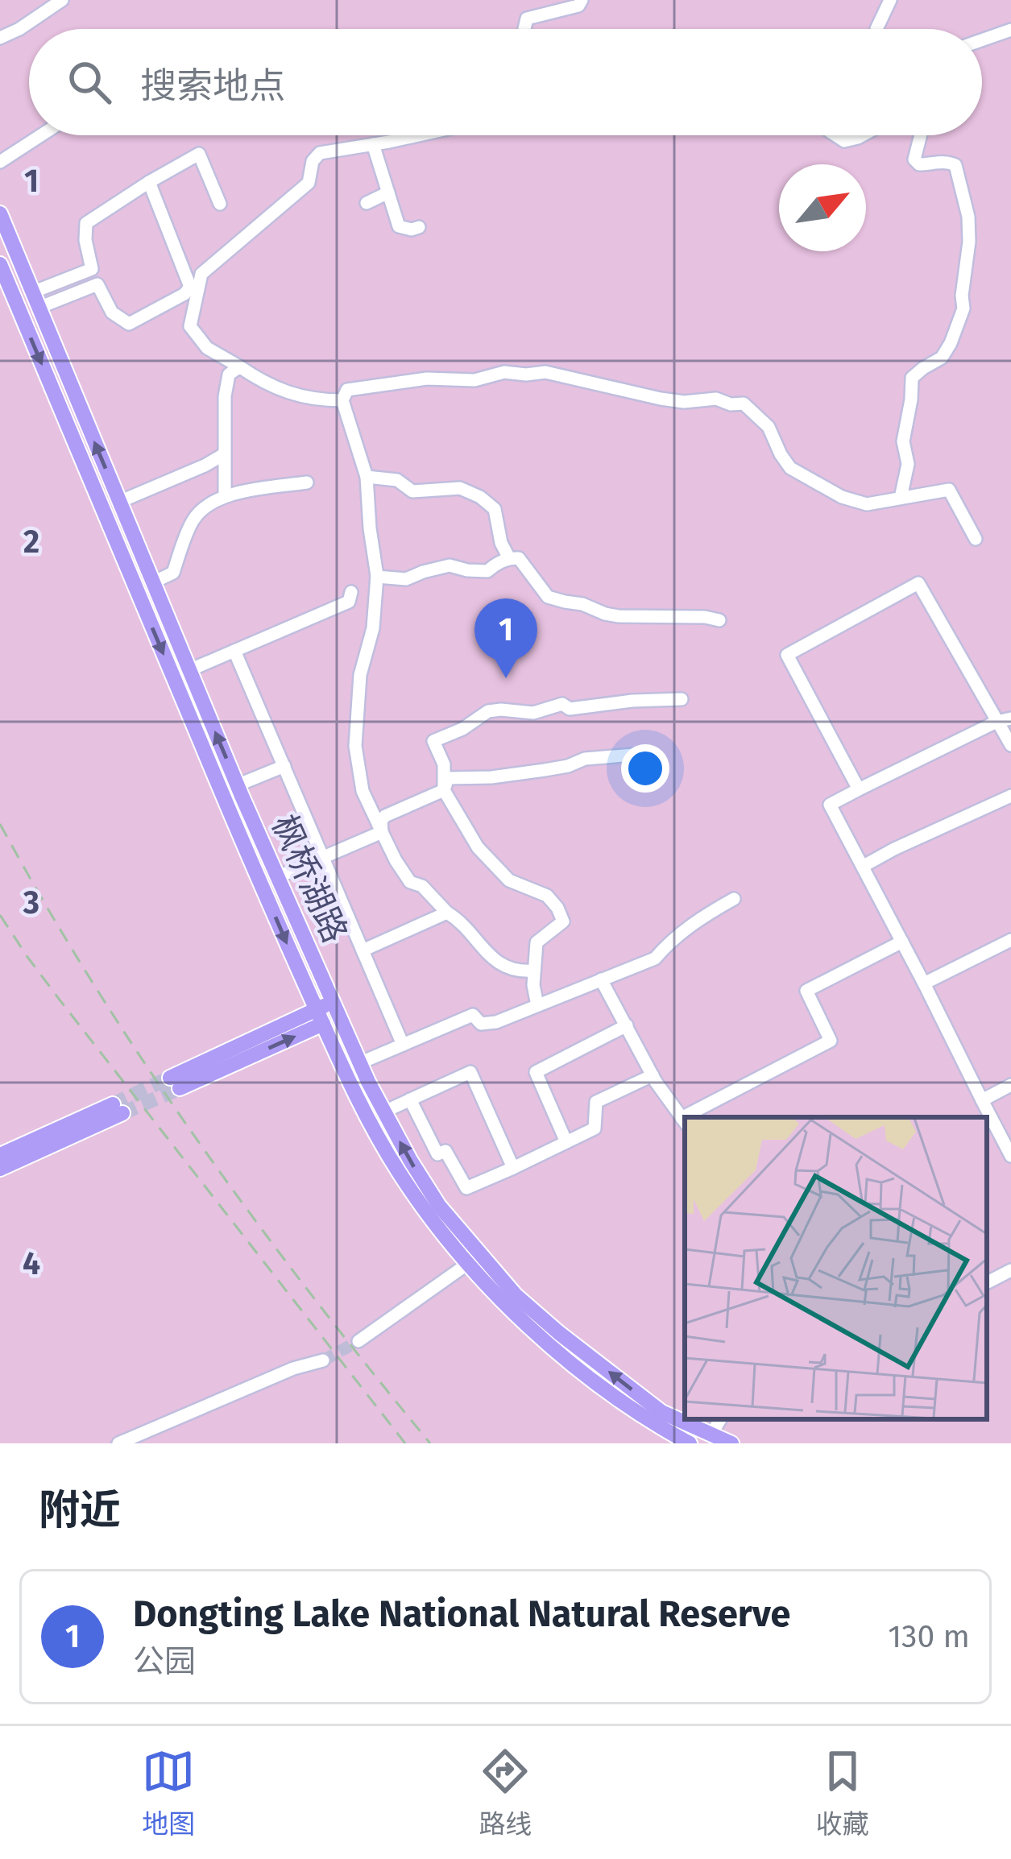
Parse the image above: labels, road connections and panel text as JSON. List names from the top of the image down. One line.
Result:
{"streets":{"main road":["枫桥湖路"]},"north":"top right","page":{"search":"搜索地点","pins":"1","heading":"附近","list":[{"mark":"1","name":"Dongting Lake National Natural Reserve","note":"公园","value":"130 m"}],"nav":["地图","路线","收藏"]},"grid":{"rows":["1","2","3","4"]}}
